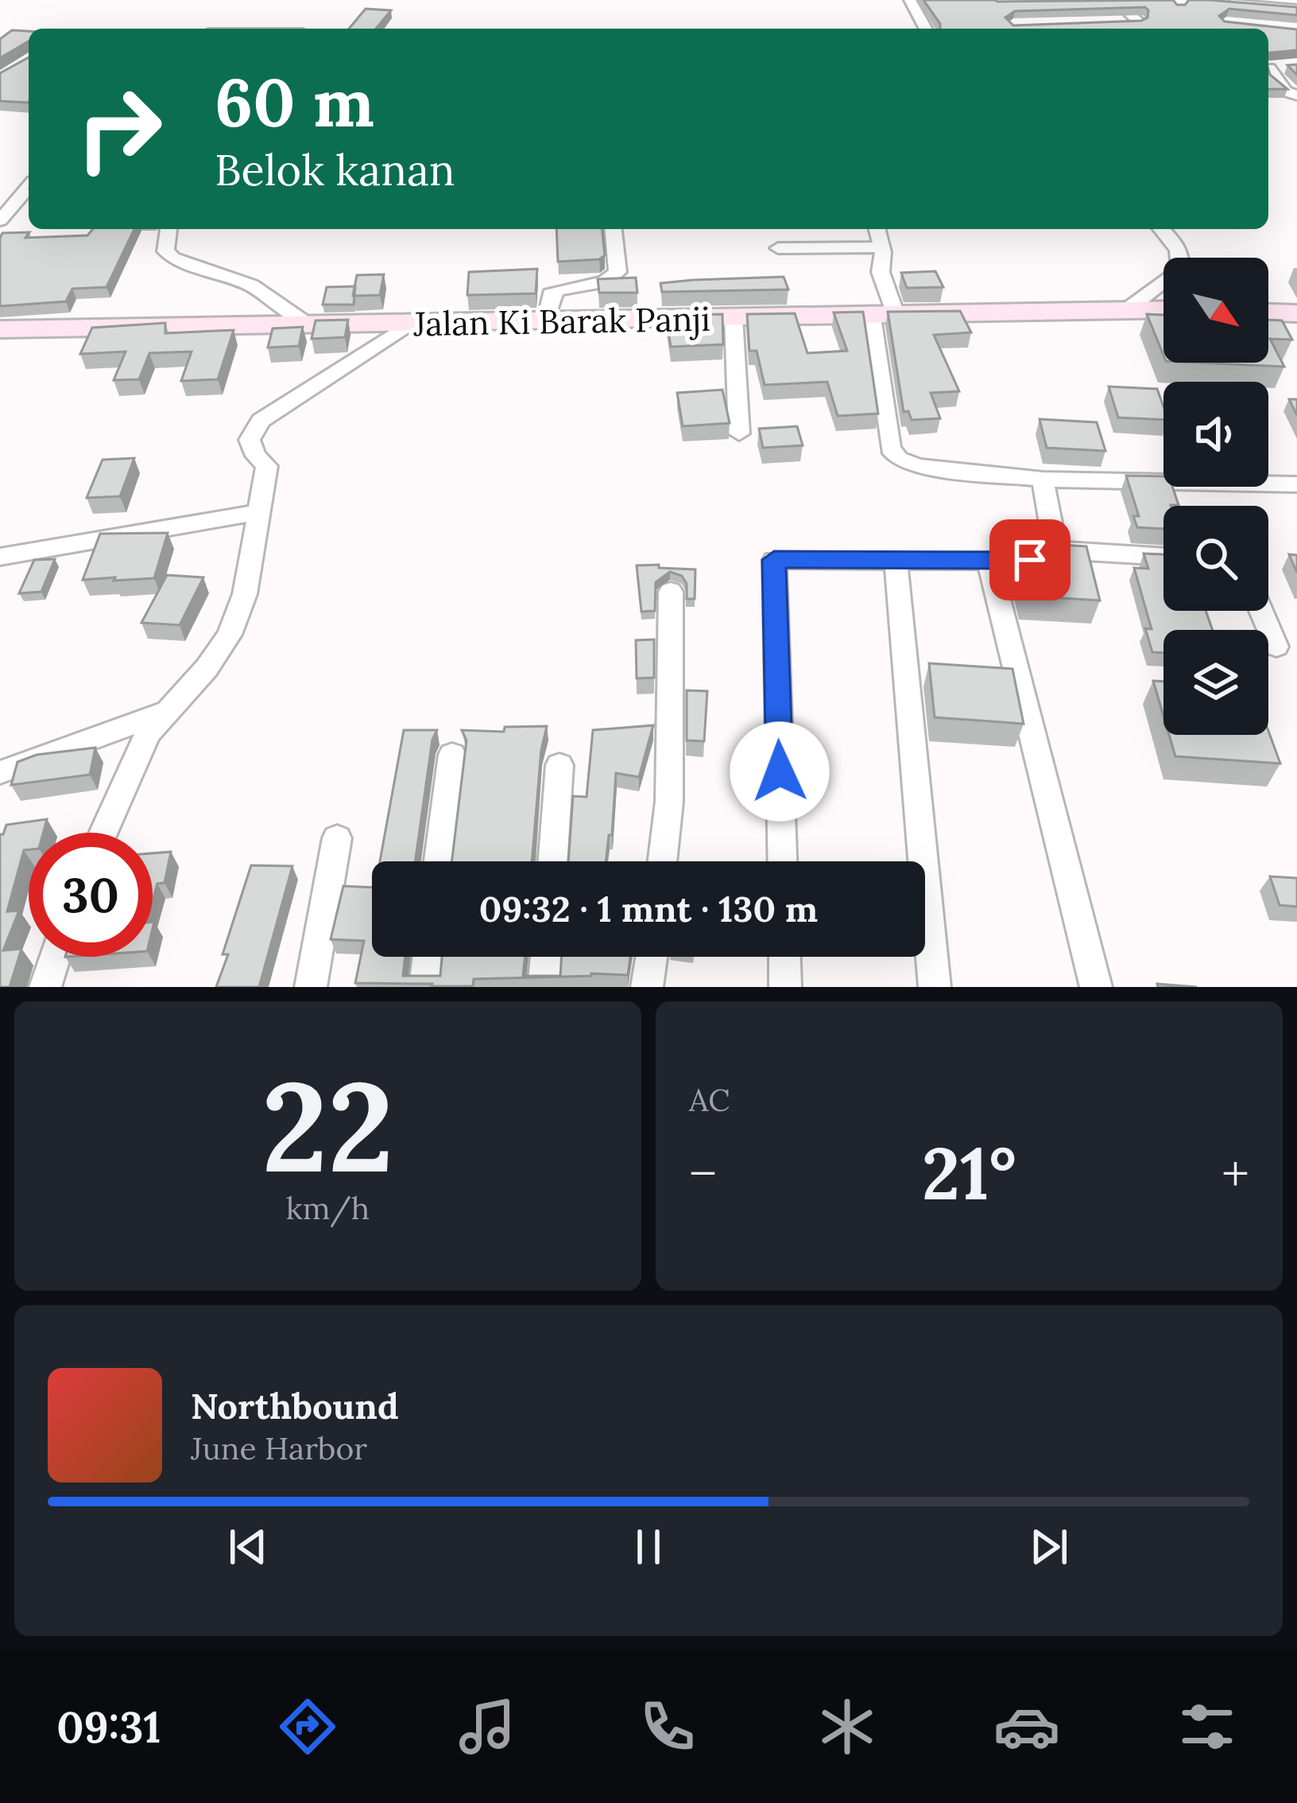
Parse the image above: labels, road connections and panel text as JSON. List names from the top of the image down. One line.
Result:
{"streets":{"street":["Jalan Ki Barak Panji"]},"north":"bottom right","page":{"turn":["60 m","Belok kanan"],"limit":"30","trip":"09:32 · 1 mnt · 130 m","tile":[["22","km/h"],"AC"],"heat":["−","21°","+"],"song":["Northbound","June Harbor"],"tabs":"09:31"}}
